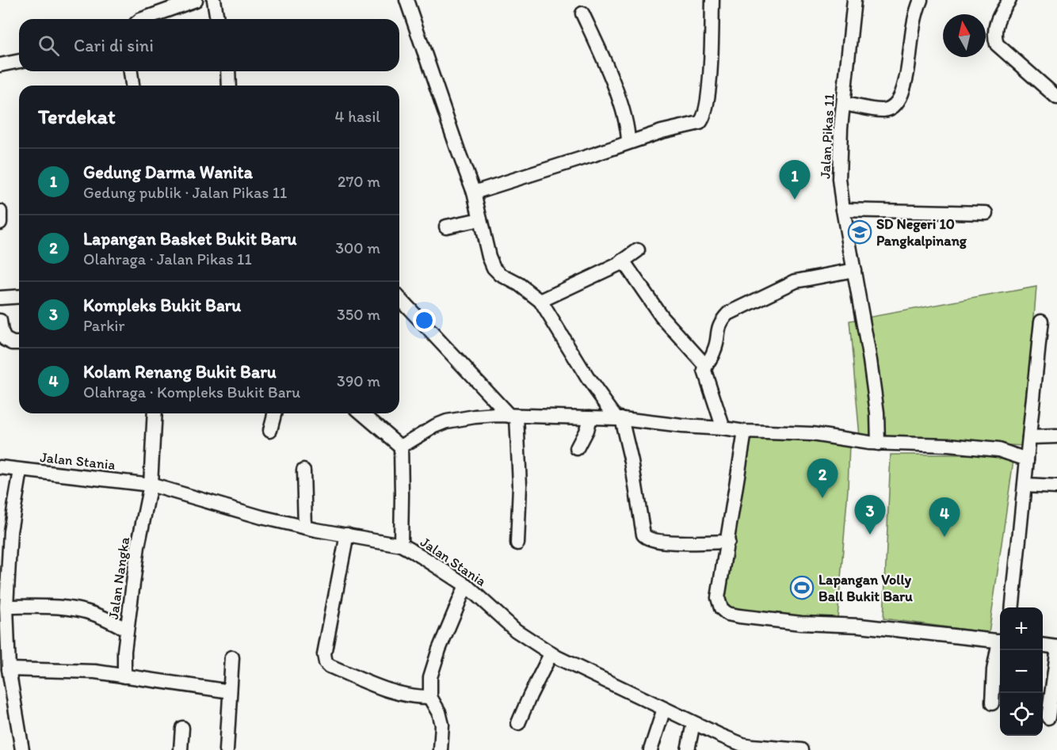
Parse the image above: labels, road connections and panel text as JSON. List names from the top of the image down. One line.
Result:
{"streets":{"street":["Jalan Pikas 11","Jalan Stania","Jalan Nangka"]},"crossings":[["Jalan Stania","Jalan Nangka"]],"places":{"school or university":["SD Negeri 10 Pangkalpinang"],"sports":["Lapangan Volly Ball Bukit Baru"]},"north":"top","page":{"search":"Cari di sini","heading":["Terdekat","4 hasil"],"list":[{"mark":"1","name":"Gedung Darma Wanita","note":"Gedung publik · Jalan Pikas 11","value":"270 m"},{"mark":"2","name":"Lapangan Basket Bukit Baru","note":"Olahraga · Jalan Pikas 11","value":"300 m"},{"mark":"3","name":"Kompleks Bukit Baru","note":"Parkir","value":"350 m"},{"mark":"4","name":"Kolam Renang Bukit Baru","note":"Olahraga · Kompleks Bukit Baru","value":"390 m"}],"pins":["1","2","3","4"],"map_buttons":["+","−"]}}
